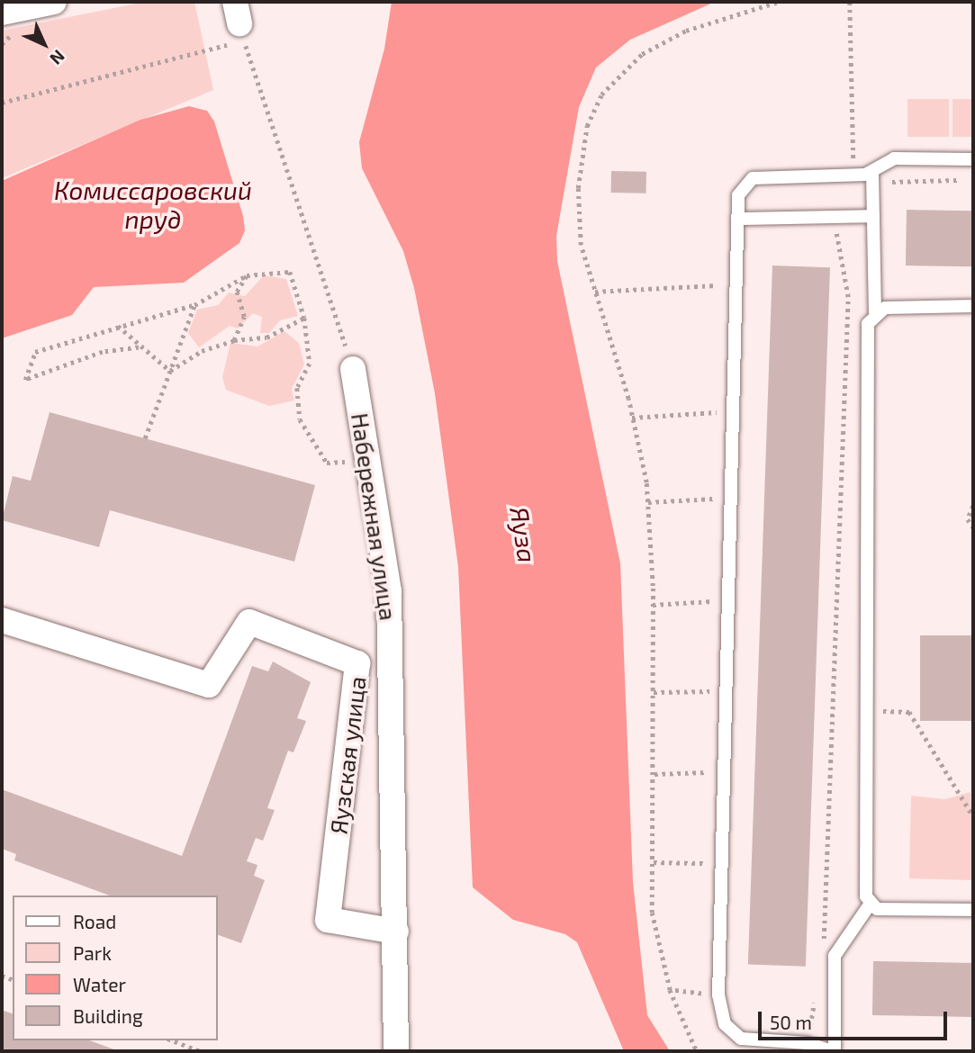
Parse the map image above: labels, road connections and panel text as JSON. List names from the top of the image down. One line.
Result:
{"streets":{"street":["Набережная улица","Яузская улица"]},"crossings":[["Набережная улица","Яузская улица"]],"water":["Комиссаровский пруд","Яуза"],"legend":["Road","Park","Water","Building"],"scale_bar":"50 m","north":"bottom right"}
